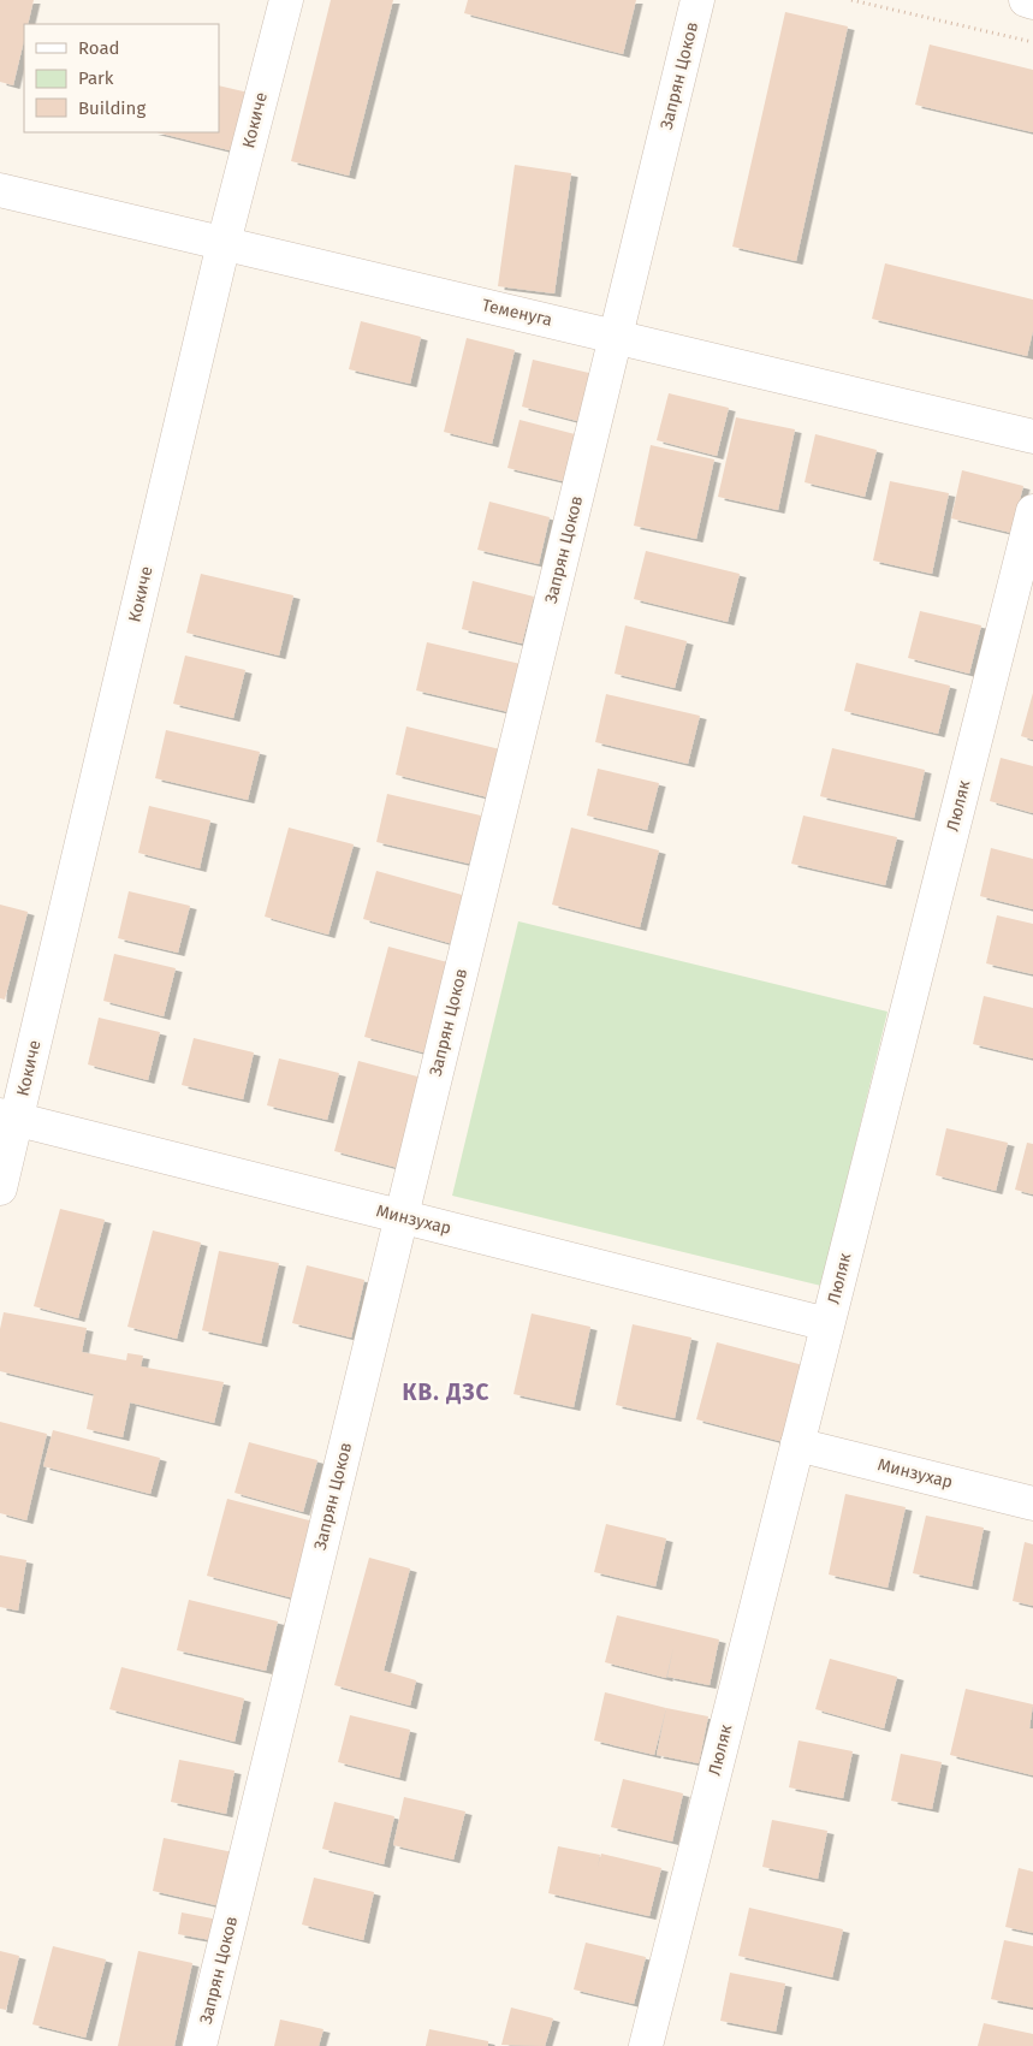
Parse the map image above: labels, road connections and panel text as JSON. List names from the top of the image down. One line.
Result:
{"streets":{"street":["Запрян Цоков","Кокиче","Теменуга","Люляк","Минзухар"]},"crossings":[["Запрян Цоков","Теменуга"],["Запрян Цоков","Минзухар"],["Кокиче","Теменуга"],["Кокиче","Минзухар"],["Люляк","Минзухар"]],"districts":["КВ. ДЗС"],"legend":["Road","Park","Building"]}
